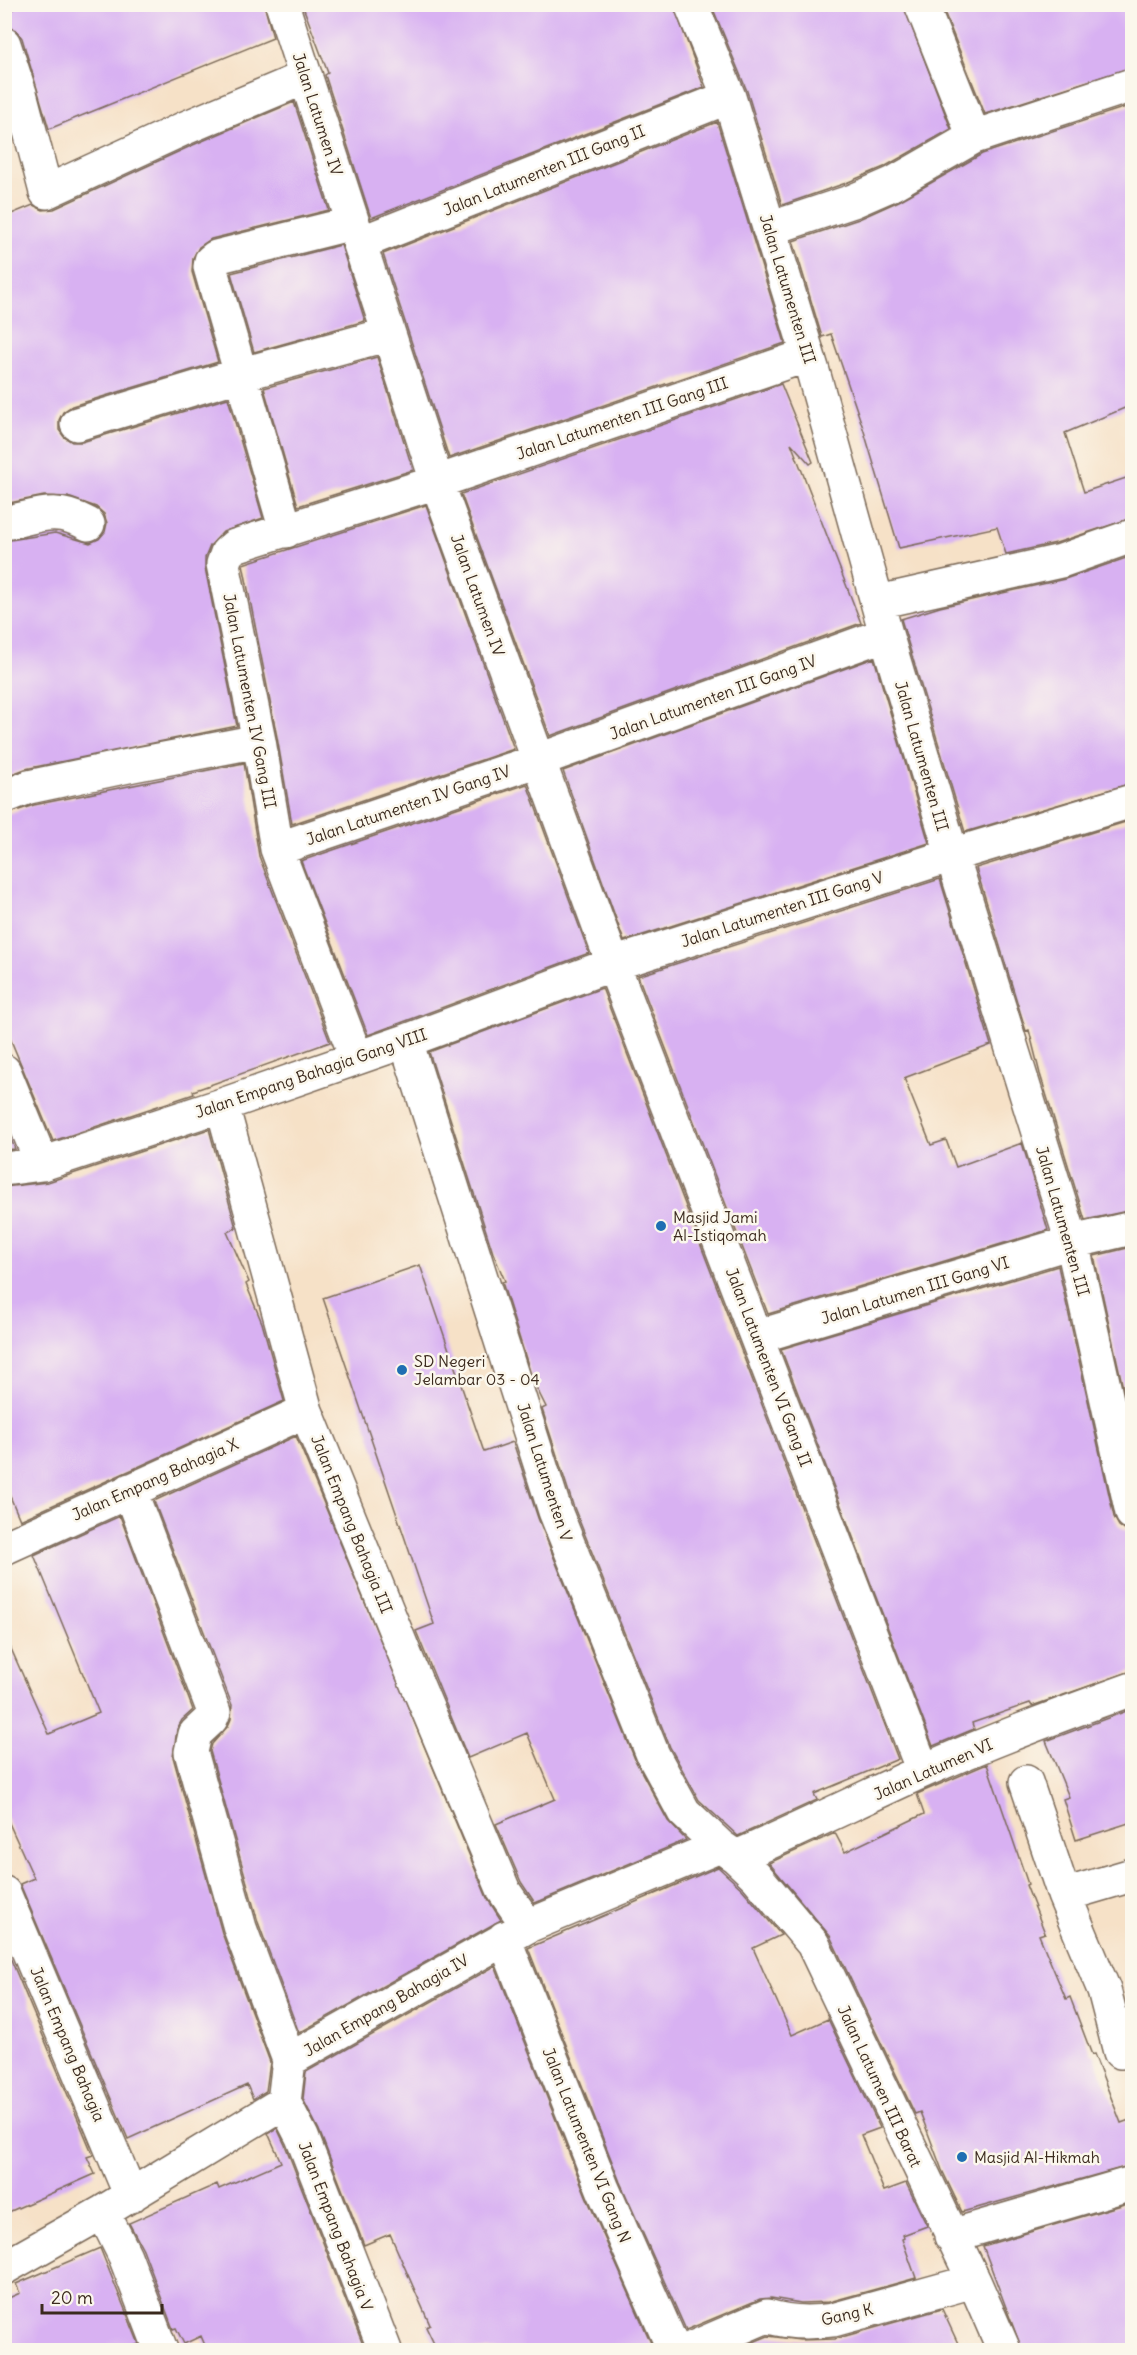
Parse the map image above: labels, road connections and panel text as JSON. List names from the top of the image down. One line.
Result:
{"streets":{"street":["Jalan Latumen IV","Jalan Latumenten III Gang II","Jalan Latumenten III","Jalan Latumenten III Gang III","Jalan Latumenten III Gang IV","Jalan Latumenten IV Gang III","Jalan Latumenten IV Gang IV","Jalan Latumenten III Gang V","Jalan Empang Bahagia Gang VIII","Jalan Latumen III Gang VI","Jalan Latumenten VI Gang II","Jalan Latumenten V","Jalan Empang Bahagia X","Jalan Empang Bahagia III","Jalan Latumen VI","Jalan Empang Bahagia IV","Jalan Empang Bahagia","Jalan Latumen III Barat","Jalan Latumenten VI Gang N","Jalan Empang Bahagia V","Gang K"]},"crossings":[["Jalan Latumen IV","Jalan Latumenten III Gang II"],["Jalan Latumen IV","Jalan Latumenten III Gang III"],["Jalan Latumen IV","Jalan Latumenten III Gang IV"],["Jalan Latumen IV","Jalan Latumenten IV Gang III"],["Jalan Latumen IV","Jalan Latumenten IV Gang IV"],["Jalan Latumen IV","Jalan Latumenten III Gang V"],["Jalan Latumen IV","Jalan Empang Bahagia Gang VIII"],["Jalan Latumen IV","Jalan Latumenten VI Gang II"],["Jalan Latumenten III Gang II","Jalan Latumenten III"],["Jalan Latumenten III","Jalan Latumenten III Gang III"],["Jalan Latumenten III","Jalan Latumenten III Gang IV"],["Jalan Latumenten III","Jalan Latumenten III Gang V"],["Jalan Latumenten III","Jalan Latumen III Gang VI"],["Jalan Latumenten III Gang III","Jalan Latumenten IV Gang III"],["Jalan Latumenten III Gang IV","Jalan Latumenten IV Gang IV"],["Jalan Latumenten IV Gang III","Jalan Latumenten IV Gang IV"],["Jalan Latumenten IV Gang III","Jalan Empang Bahagia Gang VIII"],["Jalan Latumenten III Gang V","Jalan Empang Bahagia Gang VIII"],["Jalan Latumenten III Gang V","Jalan Latumenten VI Gang II"],["Jalan Empang Bahagia Gang VIII","Jalan Latumenten VI Gang II"],["Jalan Empang Bahagia Gang VIII","Jalan Latumenten V"],["Jalan Empang Bahagia Gang VIII","Jalan Empang Bahagia III"],["Jalan Latumen III Gang VI","Jalan Latumenten VI Gang II"],["Jalan Latumenten VI Gang II","Jalan Latumen VI"],["Jalan Latumenten V","Jalan Latumen VI"],["Jalan Latumenten V","Jalan Empang Bahagia IV"],["Jalan Latumenten V","Jalan Latumen III Barat"],["Jalan Empang Bahagia X","Jalan Empang Bahagia III"],["Jalan Empang Bahagia III","Jalan Empang Bahagia IV"],["Jalan Empang Bahagia III","Jalan Latumenten VI Gang N"],["Jalan Latumen VI","Jalan Empang Bahagia IV"],["Jalan Latumen VI","Jalan Latumen III Barat"],["Jalan Empang Bahagia IV","Jalan Latumen III Barat"],["Jalan Empang Bahagia IV","Jalan Latumenten VI Gang N"],["Jalan Empang Bahagia IV","Jalan Empang Bahagia V"],["Jalan Latumen III Barat","Gang K"]],"places":["Masjid Jami Al-Istiqomah","SD Negeri Jelambar 03 - 04","Masjid Al-Hikmah"],"scale_bar":"20 m"}
